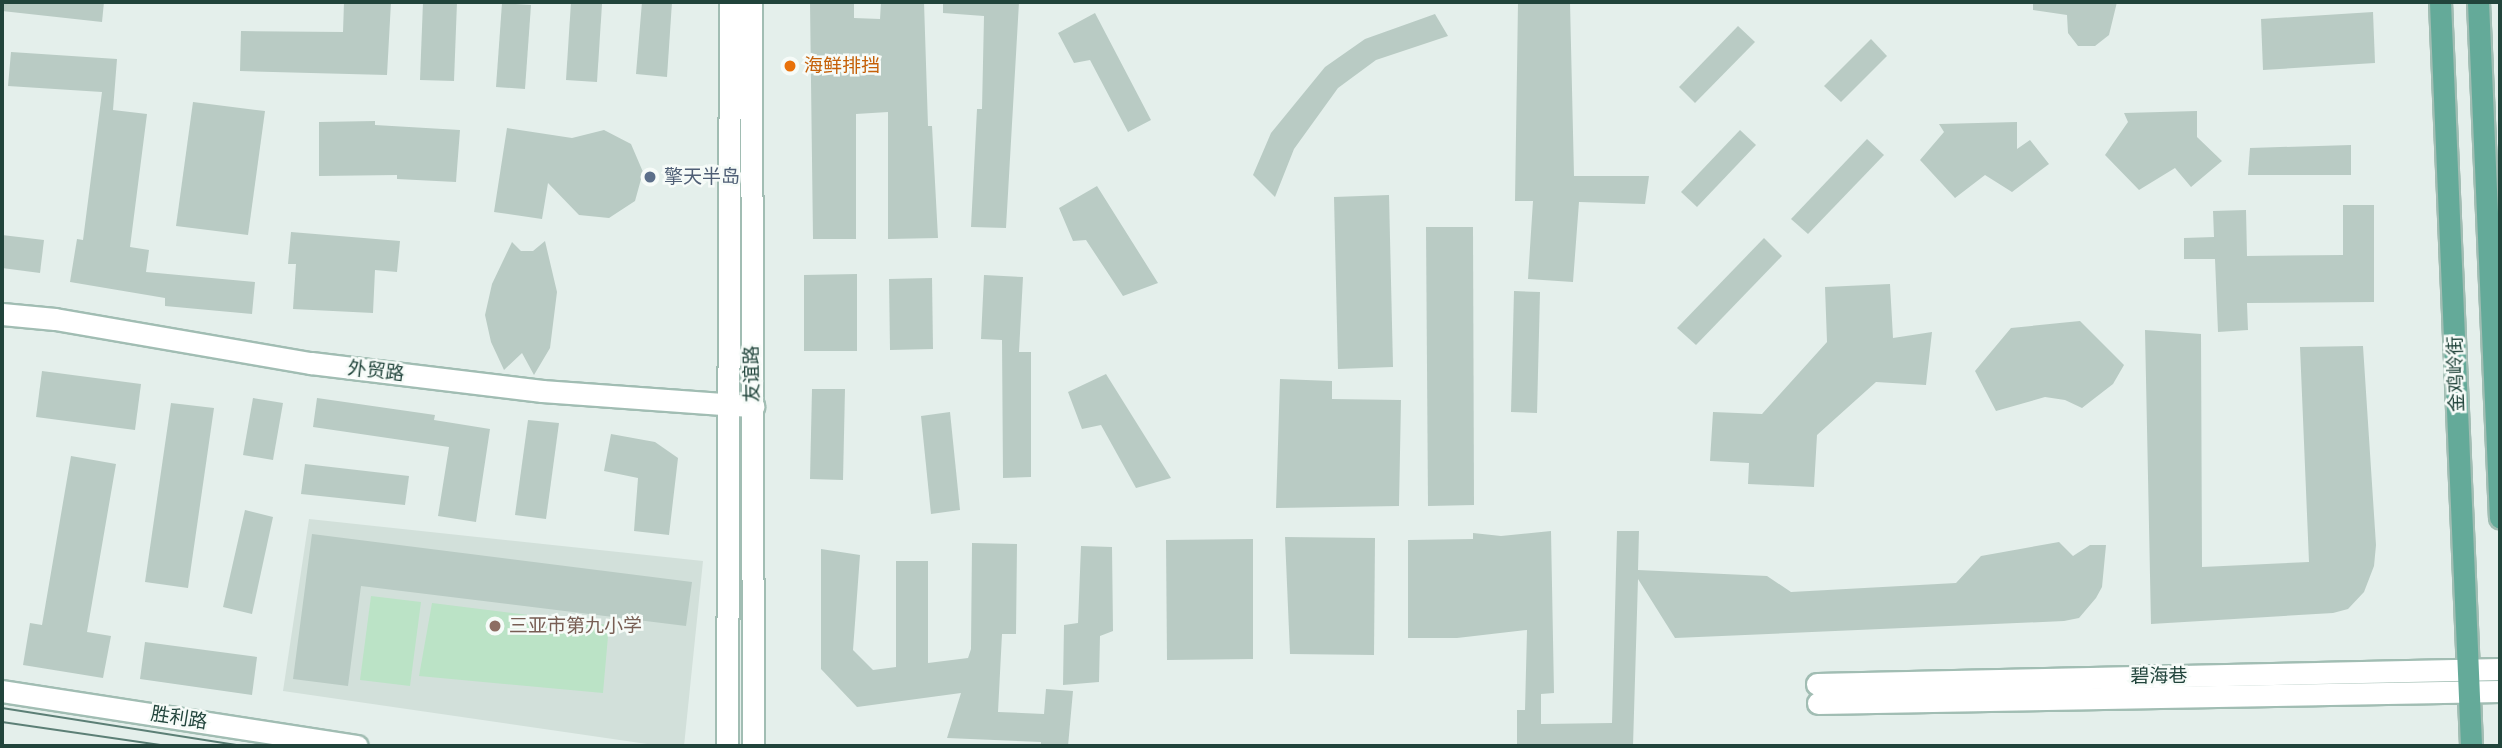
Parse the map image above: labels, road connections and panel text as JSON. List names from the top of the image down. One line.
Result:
{"streets":{"main road":["金鸡岭街"],"street":["外贸路","友谊路","碧海巷","胜利路"]},"crossings":[["外贸路","友谊路"],["金鸡岭街","碧海巷"]],"places":["海鲜排挡","擎天半岛","三亚市第九小学"]}
